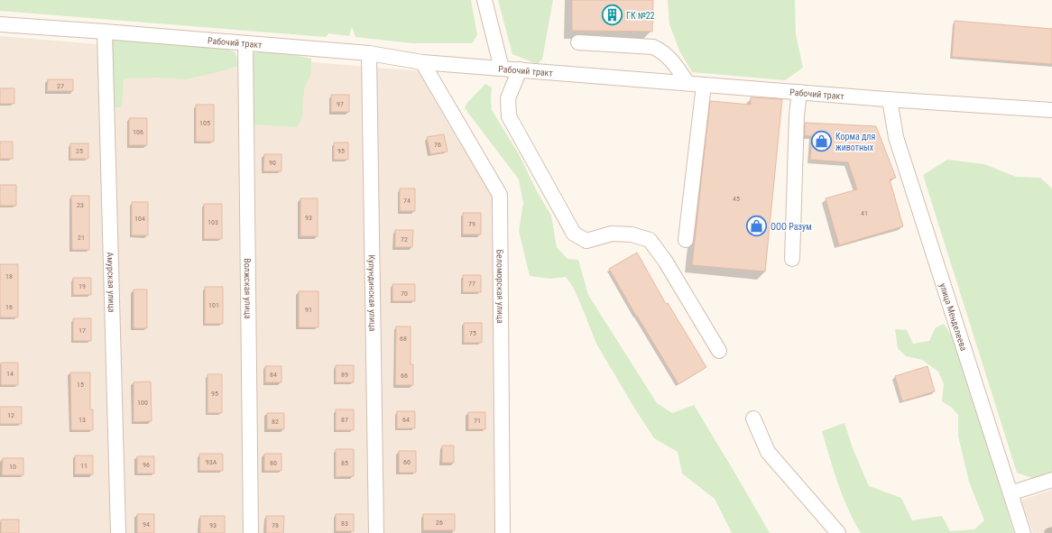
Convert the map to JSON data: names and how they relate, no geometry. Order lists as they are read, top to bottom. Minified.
{"streets":{"street":["Рабочий тракт","Амурская улица","Беломорская улица","Волжская улица","Кулундинская улица","улица Менделеева"]},"crossings":[["Рабочий тракт","Амурская улица"],["Рабочий тракт","Беломорская улица"],["Рабочий тракт","Волжская улица"],["Рабочий тракт","Кулундинская улица"],["Рабочий тракт","улица Менделеева"]],"places":{"building":["ГК №22"],"shop":["Корма для животных","ООО Разум"]},"house_numbers":["27","97","105","106","76","25","95","90","45","74","23","41","93","104","103","79","21","72","18","77","19","70","101","16","91","17","75","68","14","84","89","66","15","95","100","12","13","87","64","71","82","93А","60","80","85","96","11","10","26","83","94","93","78"]}
